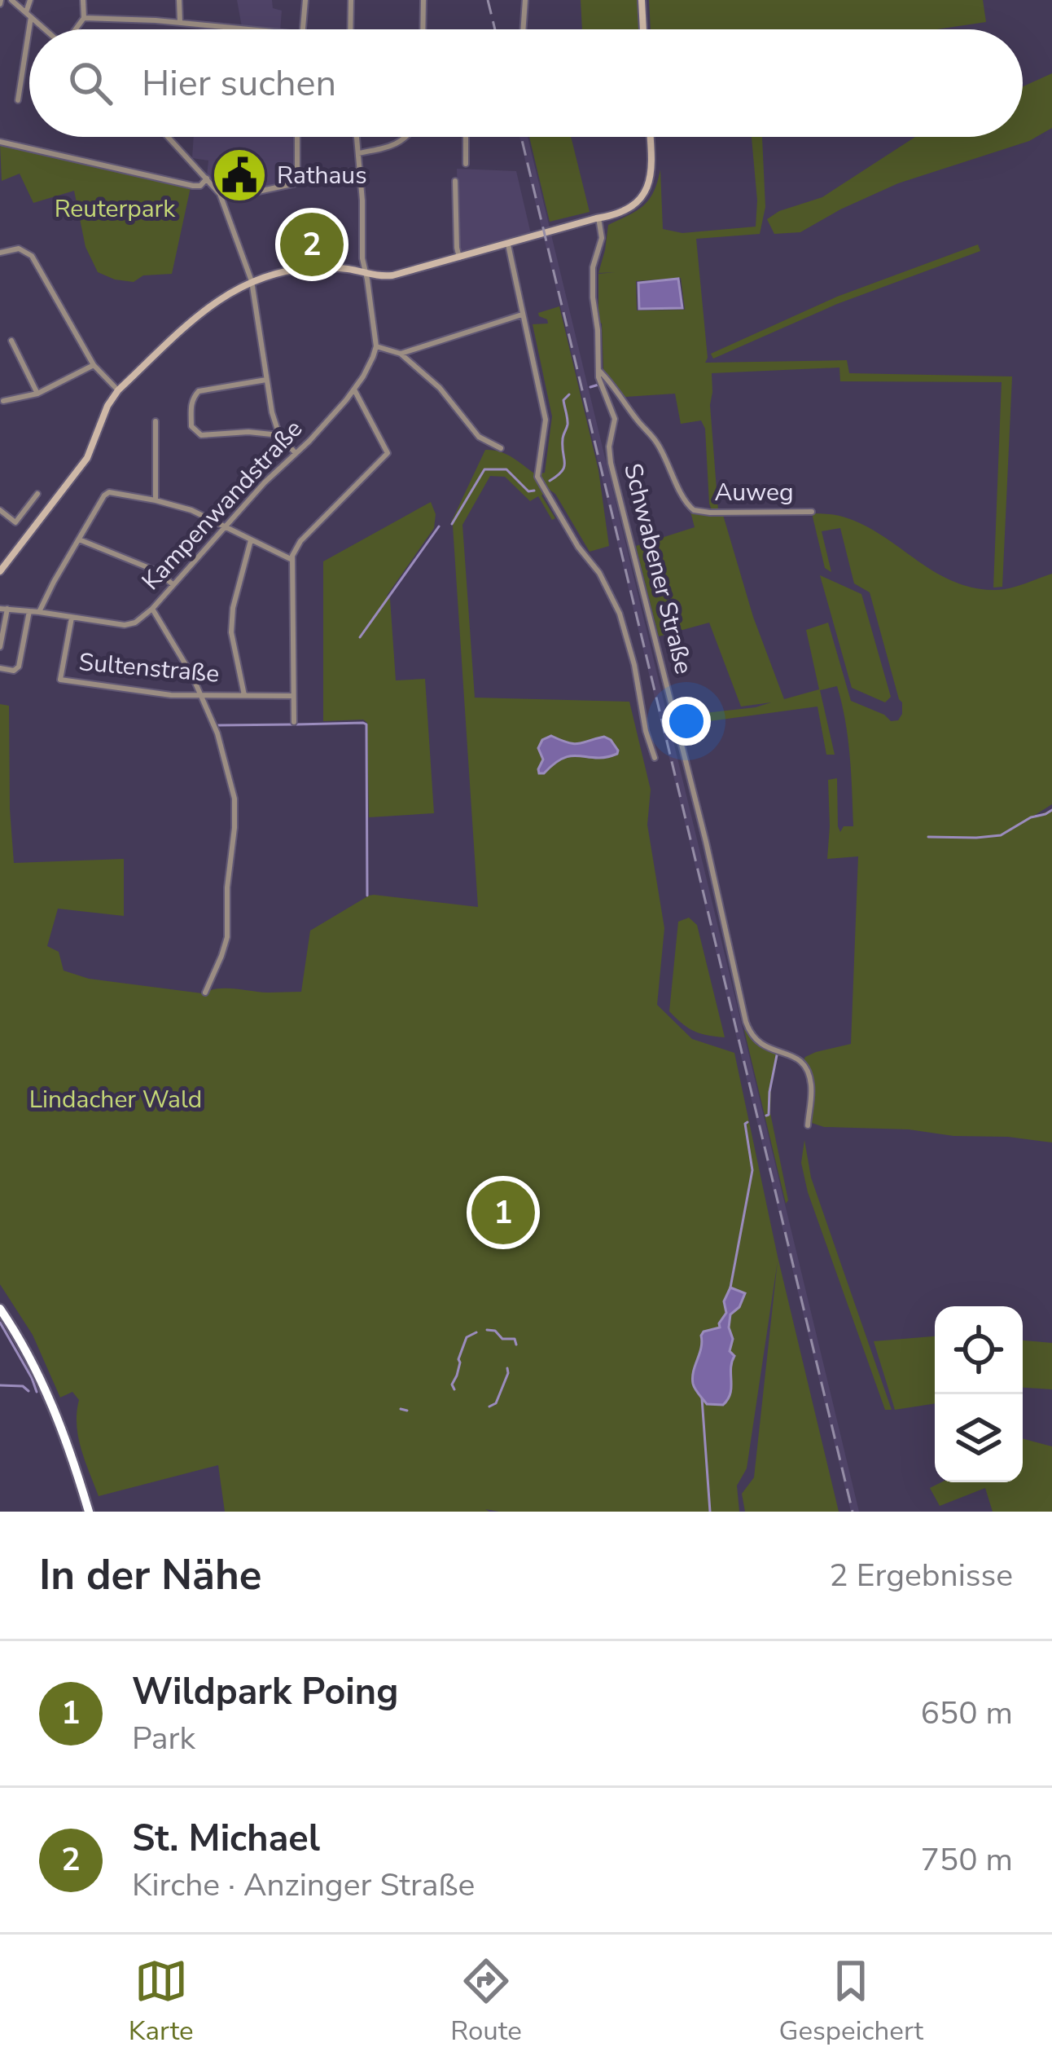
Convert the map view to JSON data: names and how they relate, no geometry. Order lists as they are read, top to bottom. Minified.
{"streets":{"street":["Auweg","Kampenwandstraße","Schwabener Straße","Sultenstraße"]},"crossings":[["Auweg","Schwabener Straße"],["Kampenwandstraße","Sultenstraße"]],"parks":["Reuterpark","Lindacher Wald"],"places":{"public building":["Rathaus"]},"page":{"search":"Hier suchen","pins":["2","1"],"heading":["In der Nähe","2 Ergebnisse"],"list":[{"mark":"1","name":"Wildpark Poing","note":"Park","value":"650 m"},{"mark":"2","name":"St. Michael","note":"Kirche · Anzinger Straße","value":"750 m"}],"nav":["Karte","Route","Gespeichert"]}}
